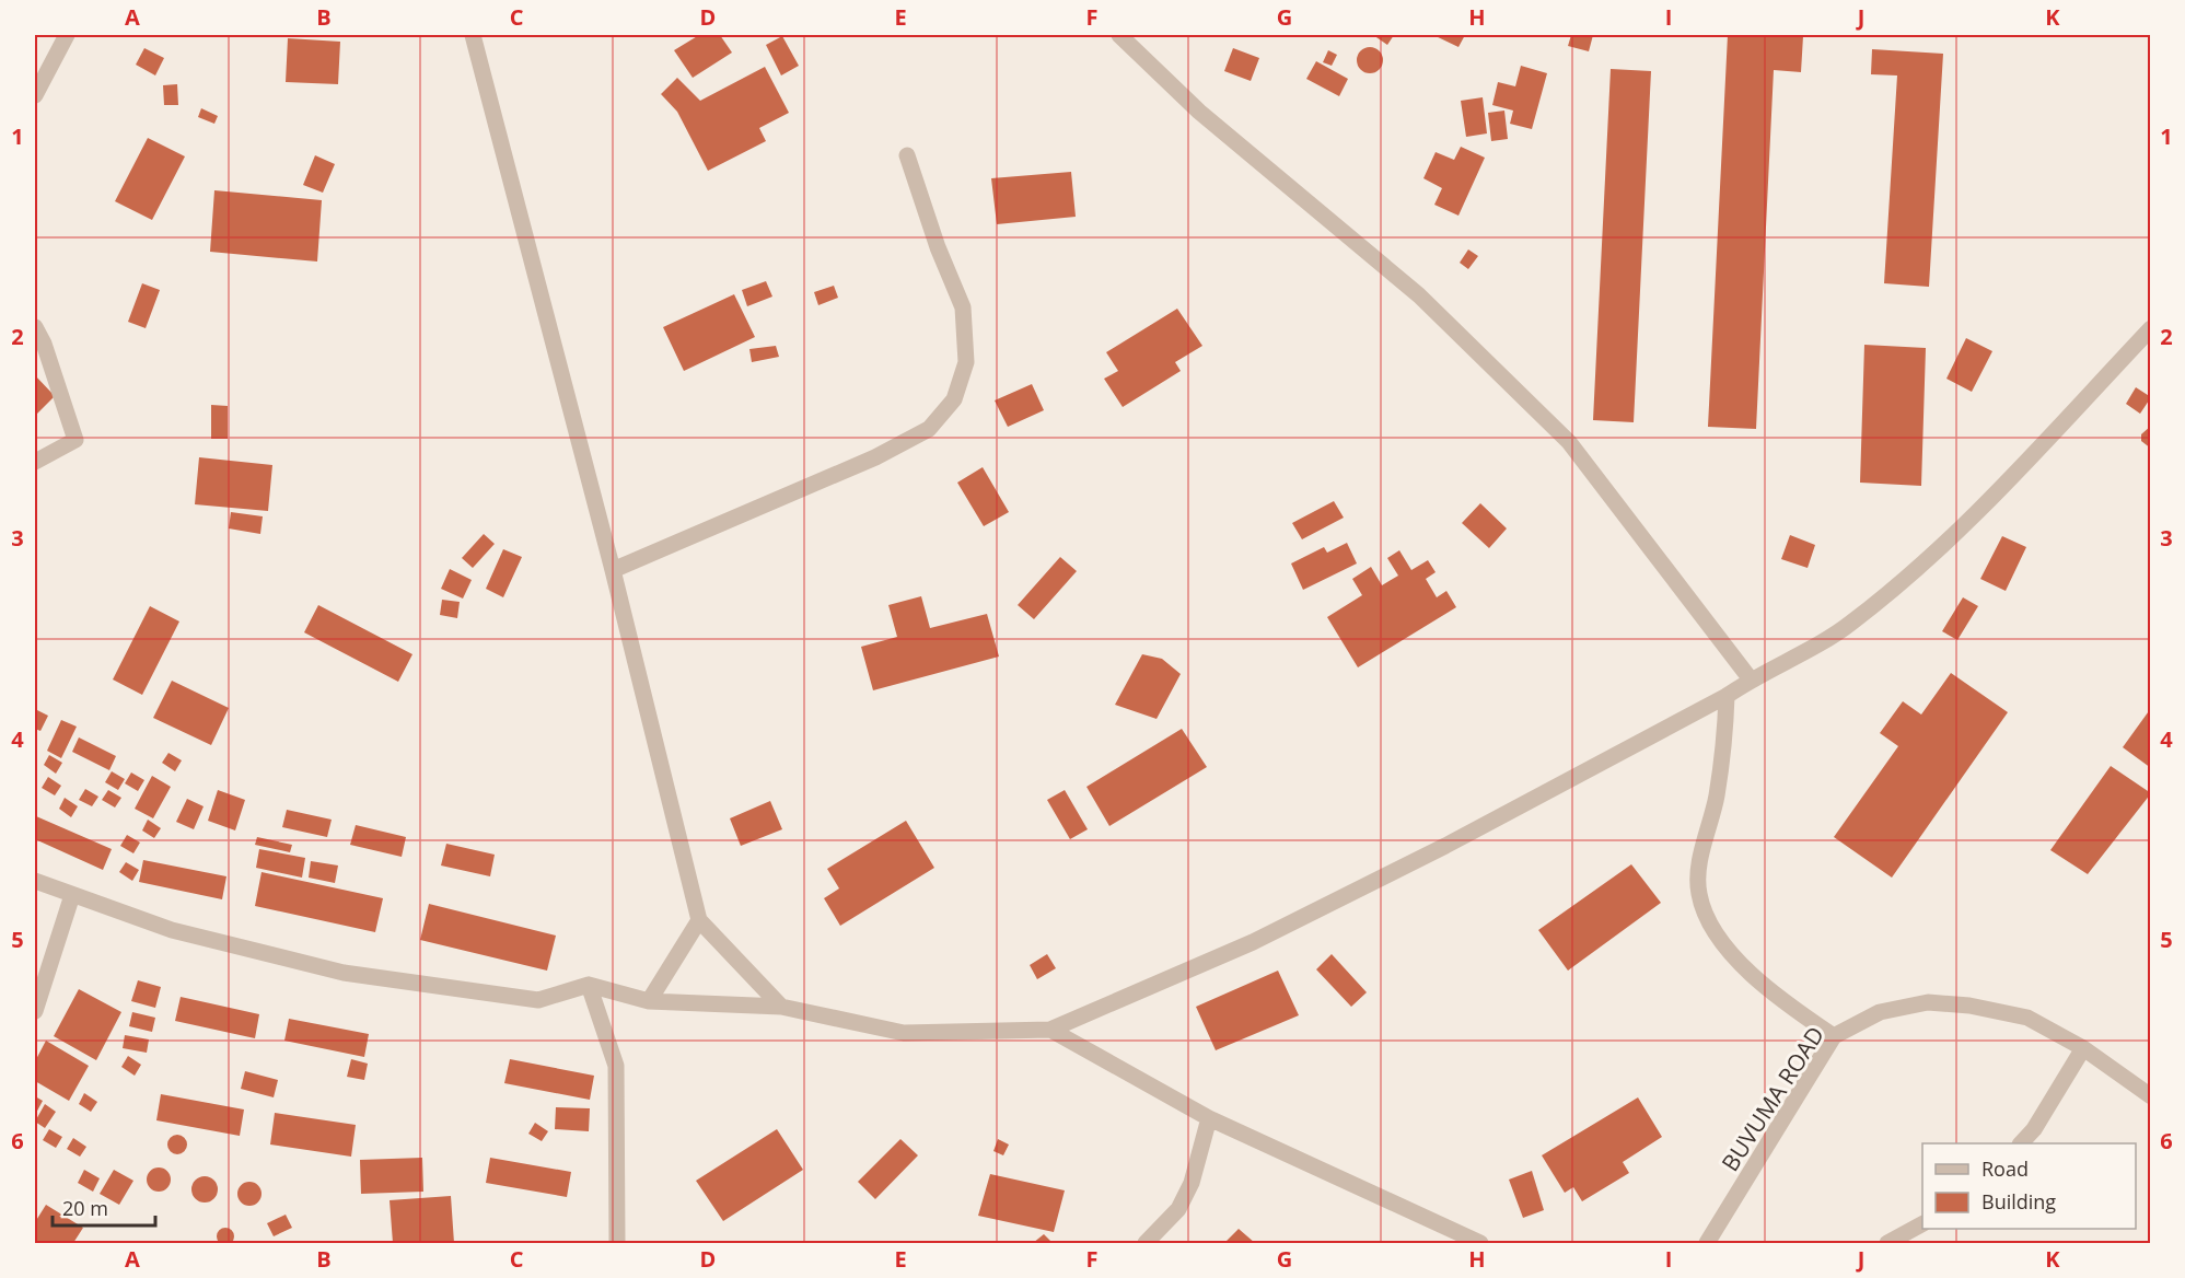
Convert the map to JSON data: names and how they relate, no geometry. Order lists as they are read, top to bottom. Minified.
{"streets":{"street":["BUVUMA ROAD"]},"legend":["Road","Building"],"scale_bar":"20 m","grid":{"columns":["A","B","C","D","E","F","G","H","I","J","K"],"rows":["1","2","3","4","5","6"]}}
